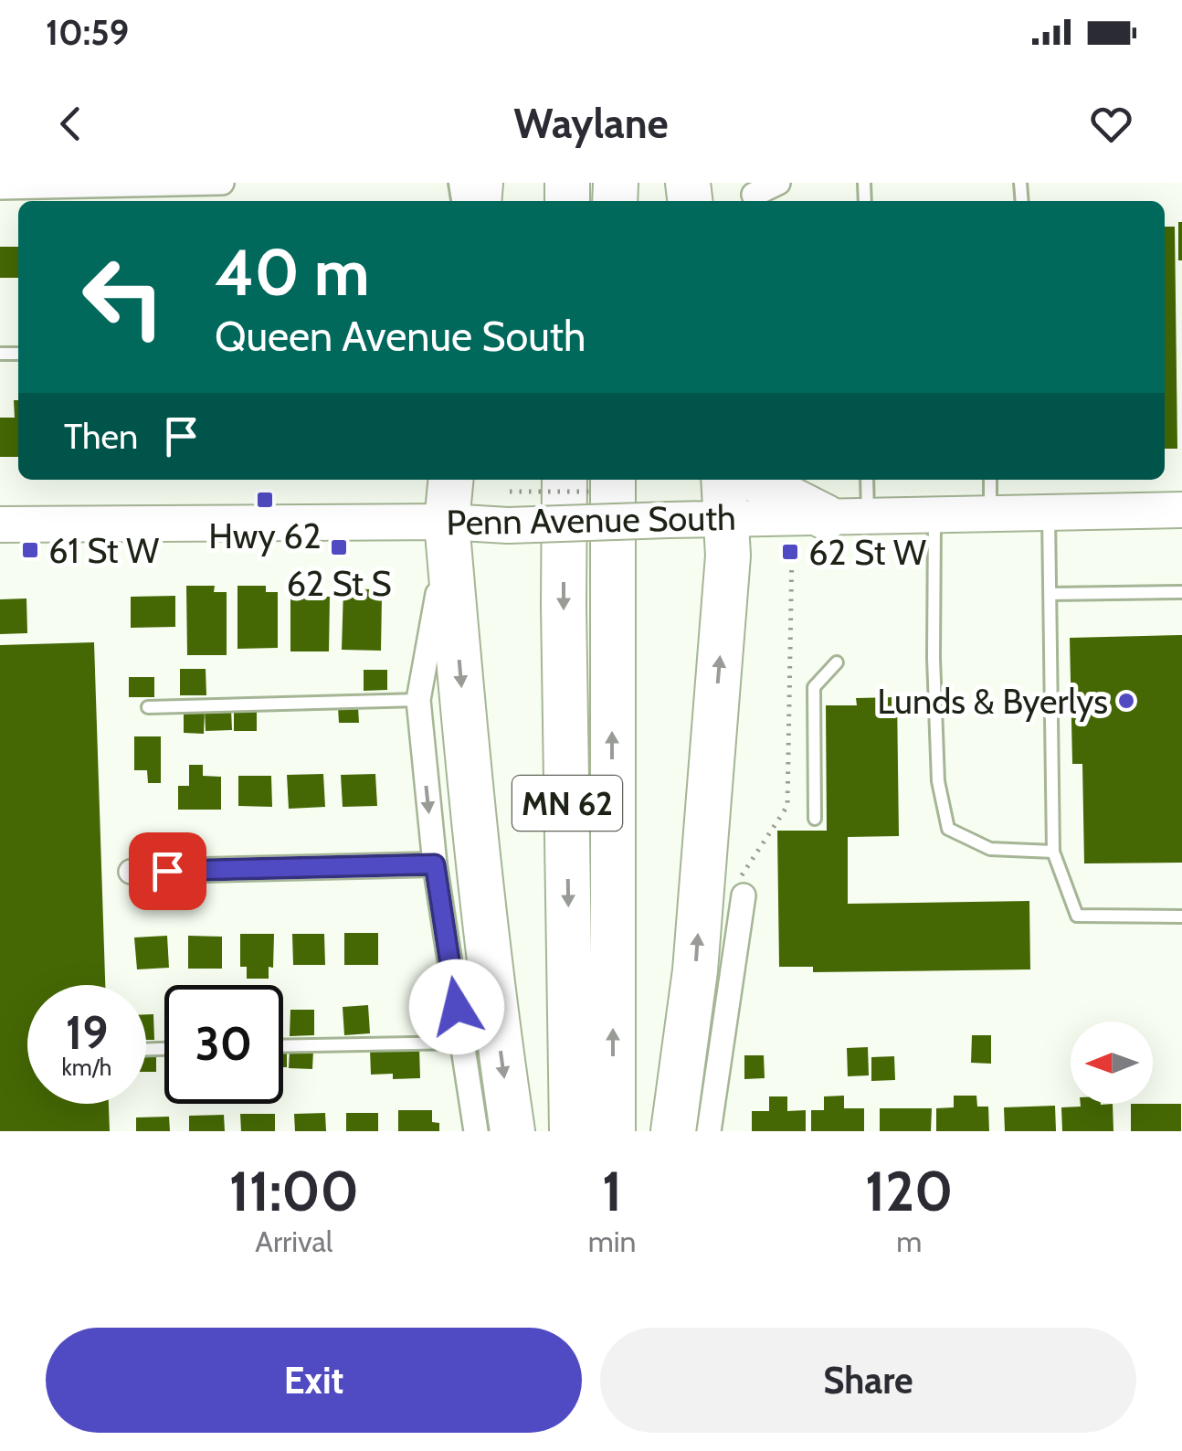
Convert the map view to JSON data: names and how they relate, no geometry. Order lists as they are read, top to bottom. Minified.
{"streets":{"highway":["MN 62"],"main road":["Penn Avenue South"]},"places":{"transit":["Hwy 62","62 St S","61 St W","62 St W"],"other":["Lunds & Byerlys"]},"north":"left","page":{"status":"10:59","header":"Waylane","turn":["40 m","Queen Avenue South"],"then":"Then","speed":"19 km/h","limit":"30","eta":["11:00","Arrival","1","min","120","m"],"buttons":["Exit","Share"]}}
